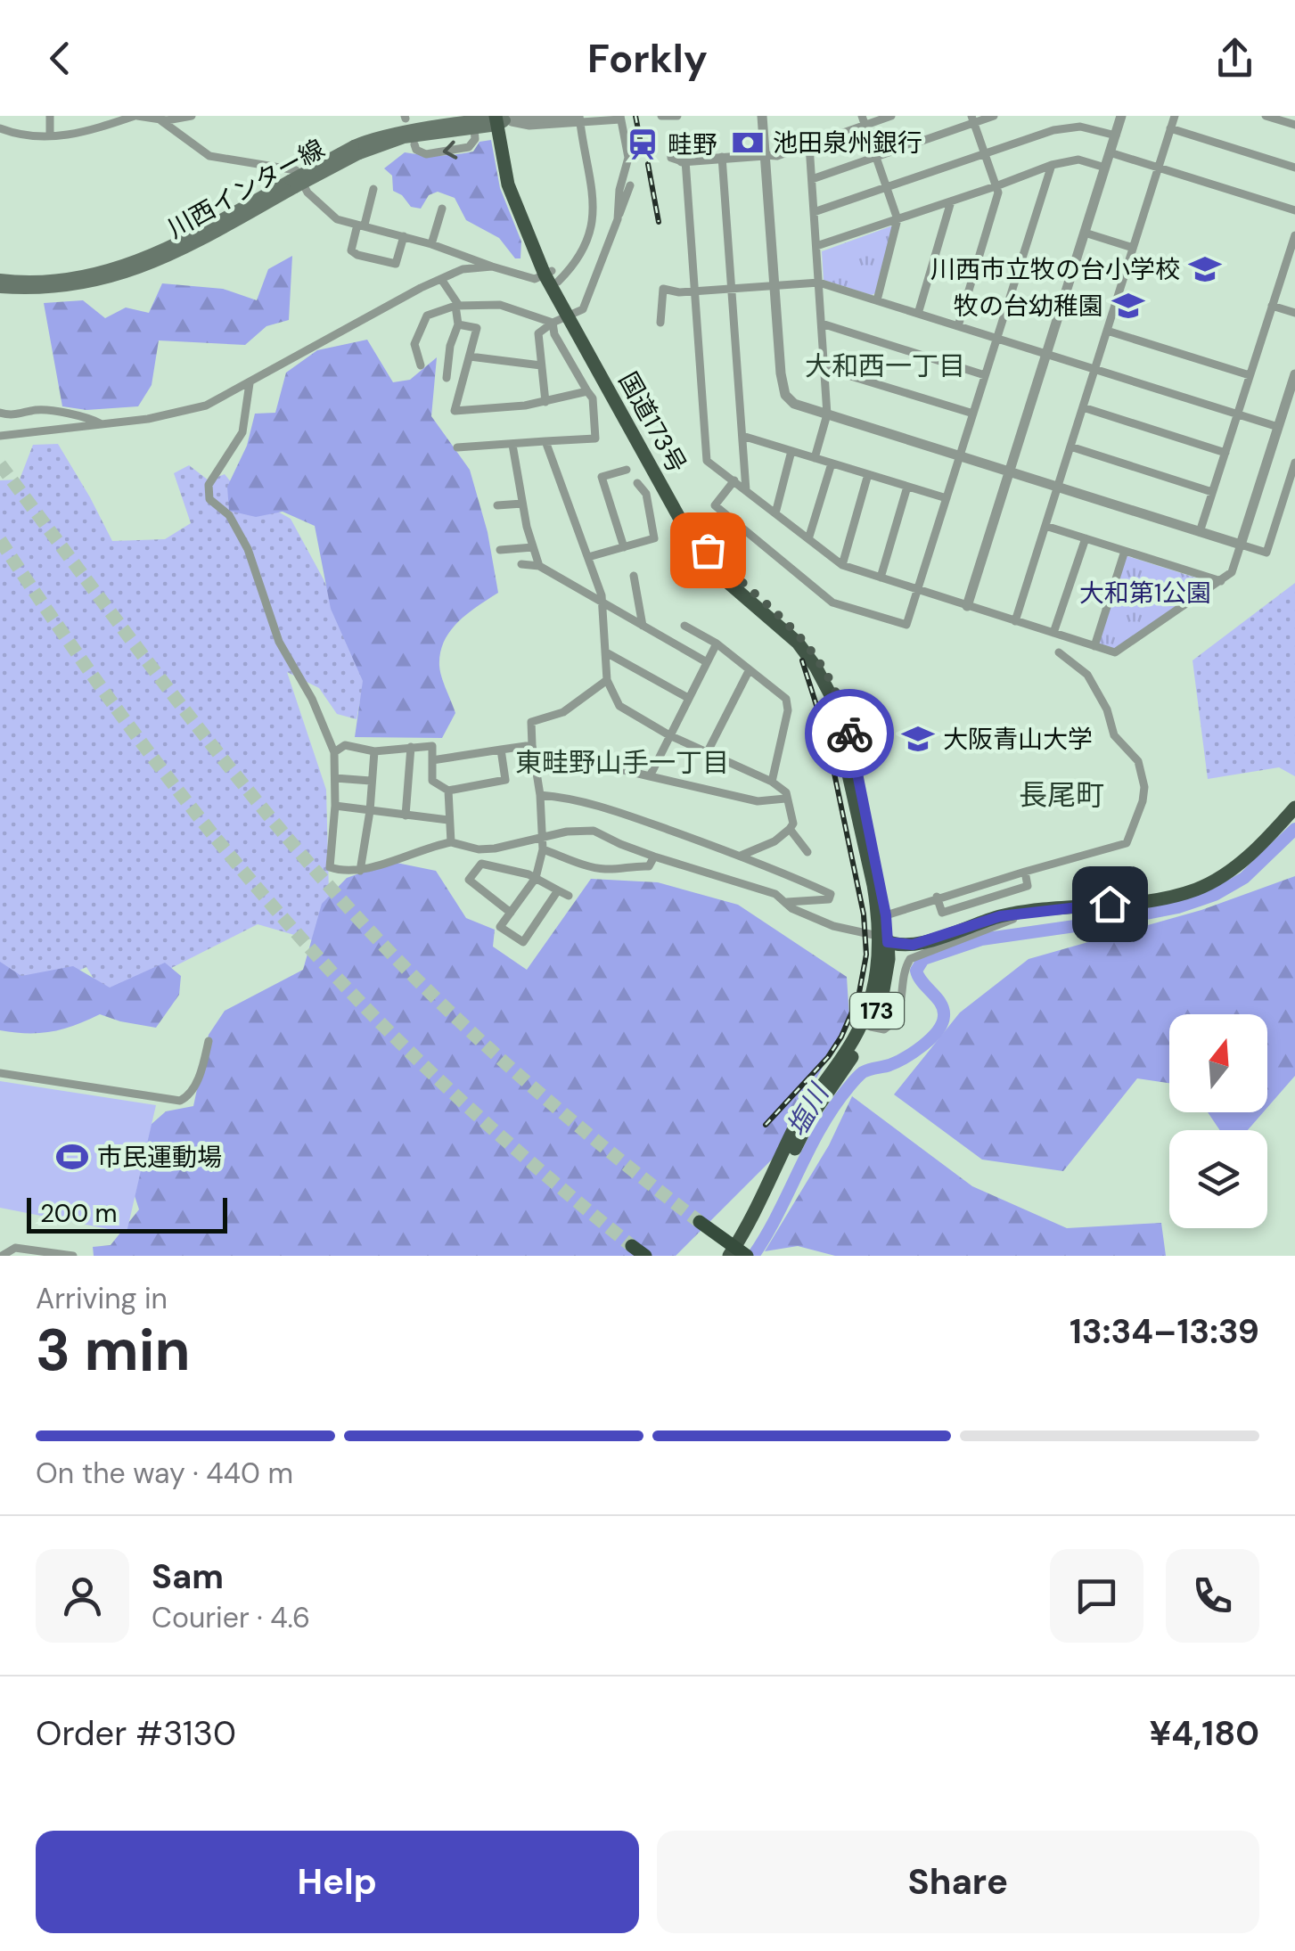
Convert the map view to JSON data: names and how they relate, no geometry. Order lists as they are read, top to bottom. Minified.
{"streets":{"highway":["国道173号","173"],"main road":["川西インター線"]},"crossings":[["川西インター線","国道173号"]],"districts":["大和西一丁目","東畦野山手一丁目","長尾町"],"water":["塩川"],"parks":["大和第1公園"],"places":{"bank":["池田泉州銀行"],"station":["畦野"],"school or university":["川西市立牧の台小学校","牧の台幼稚園","大阪青山大学"],"sports":["市民運動場"]},"scale_bar":"200 m","north":"top","page":{"header":"Forkly","scale":"200 m","heading":["3 min","Arriving in","13:34–13:39"],"panel":["Sam","Courier · 4.6","Order #3130","¥4,180"],"bar":"On the way · 440 m","buttons":["Help","Share"]}}
